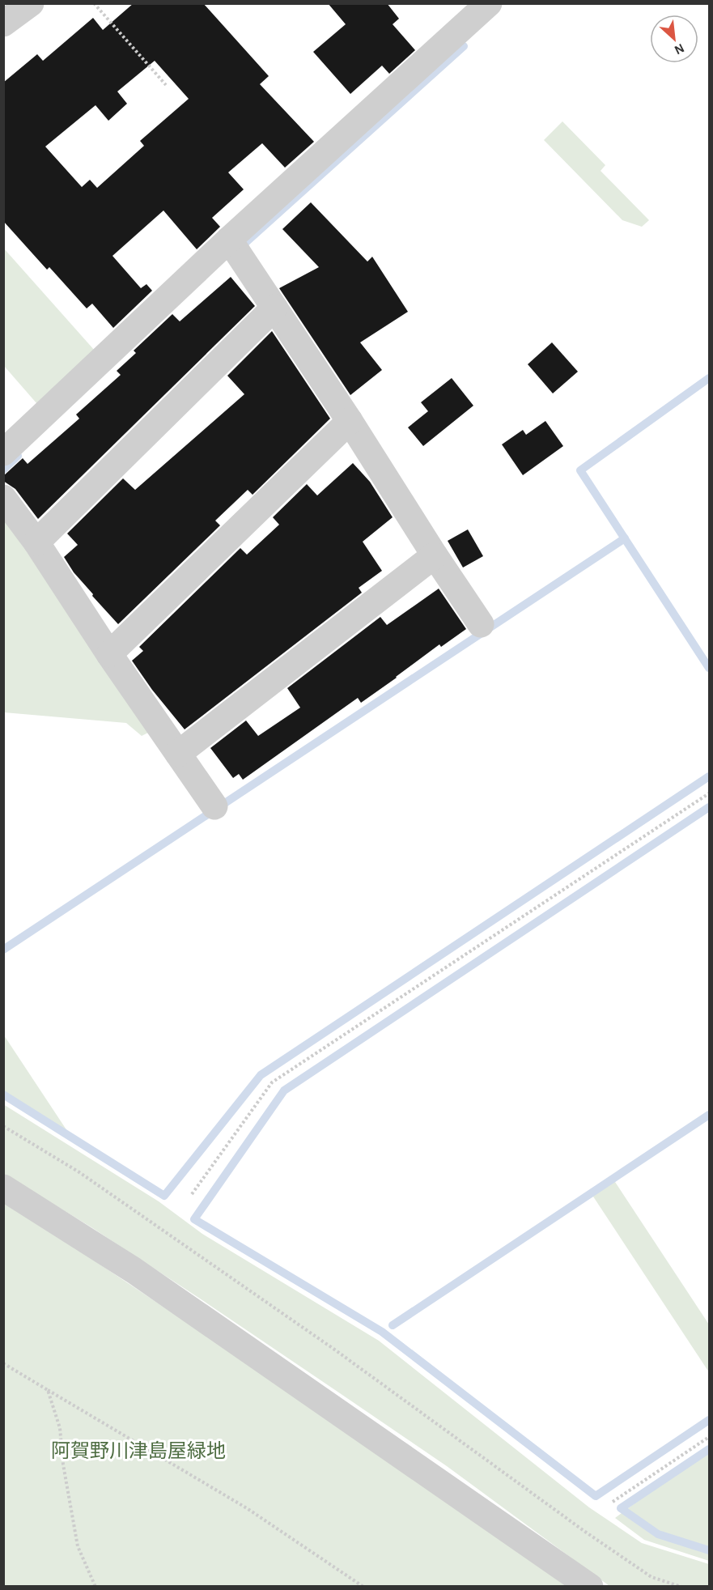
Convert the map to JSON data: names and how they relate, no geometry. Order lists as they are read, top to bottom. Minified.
{"parks":["阿賀野川津島屋緑地"],"north":"bottom right"}
